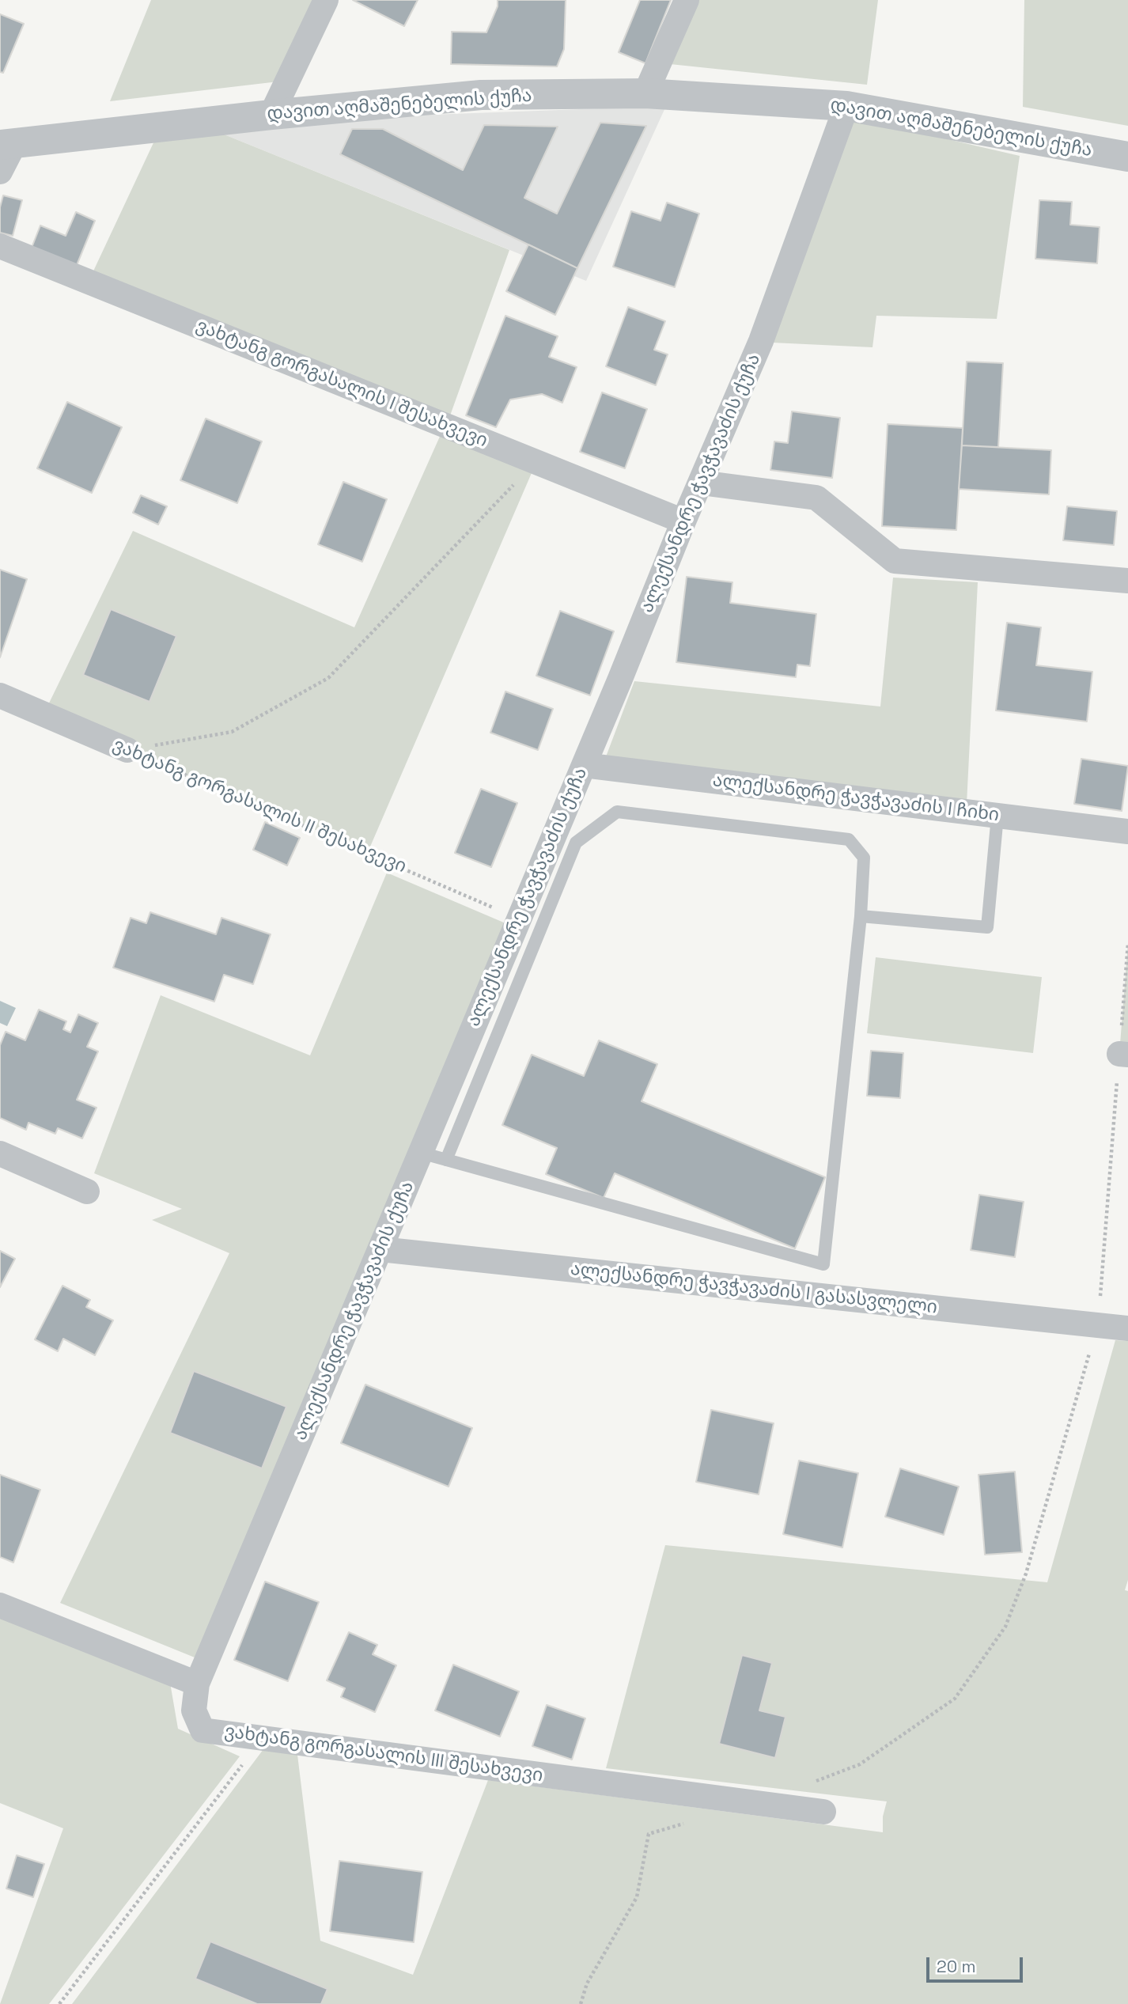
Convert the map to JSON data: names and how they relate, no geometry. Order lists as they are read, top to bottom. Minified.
{"streets":{"street":["დავით აღმაშენებელის ქუჩა","ვახტანგ გორგასალის I შესახვევი","ალექსანდრე ჭავჭავაძის ქუჩა","ალექსანდრე ჭავჭავაძის I ჩიხი","ვახტანგ გორგასალის II შესახვევი","ალექსანდრე ჭავჭავაძის I გასასვლელი","ვახტანგ გორგასალის III შესახვევი"]},"crossings":[["დავით აღმაშენებელის ქუჩა","ალექსანდრე ჭავჭავაძის ქუჩა"],["ვახტანგ გორგასალის I შესახვევი","ალექსანდრე ჭავჭავაძის ქუჩა"],["ალექსანდრე ჭავჭავაძის ქუჩა","ალექსანდრე ჭავჭავაძის I ჩიხი"],["ალექსანდრე ჭავჭავაძის ქუჩა","ვახტანგ გორგასალის II შესახვევი"],["ალექსანდრე ჭავჭავაძის ქუჩა","ალექსანდრე ჭავჭავაძის I გასასვლელი"],["ალექსანდრე ჭავჭავაძის ქუჩა","ვახტანგ გორგასალის III შესახვევი"]],"scale_bar":"20 m"}
